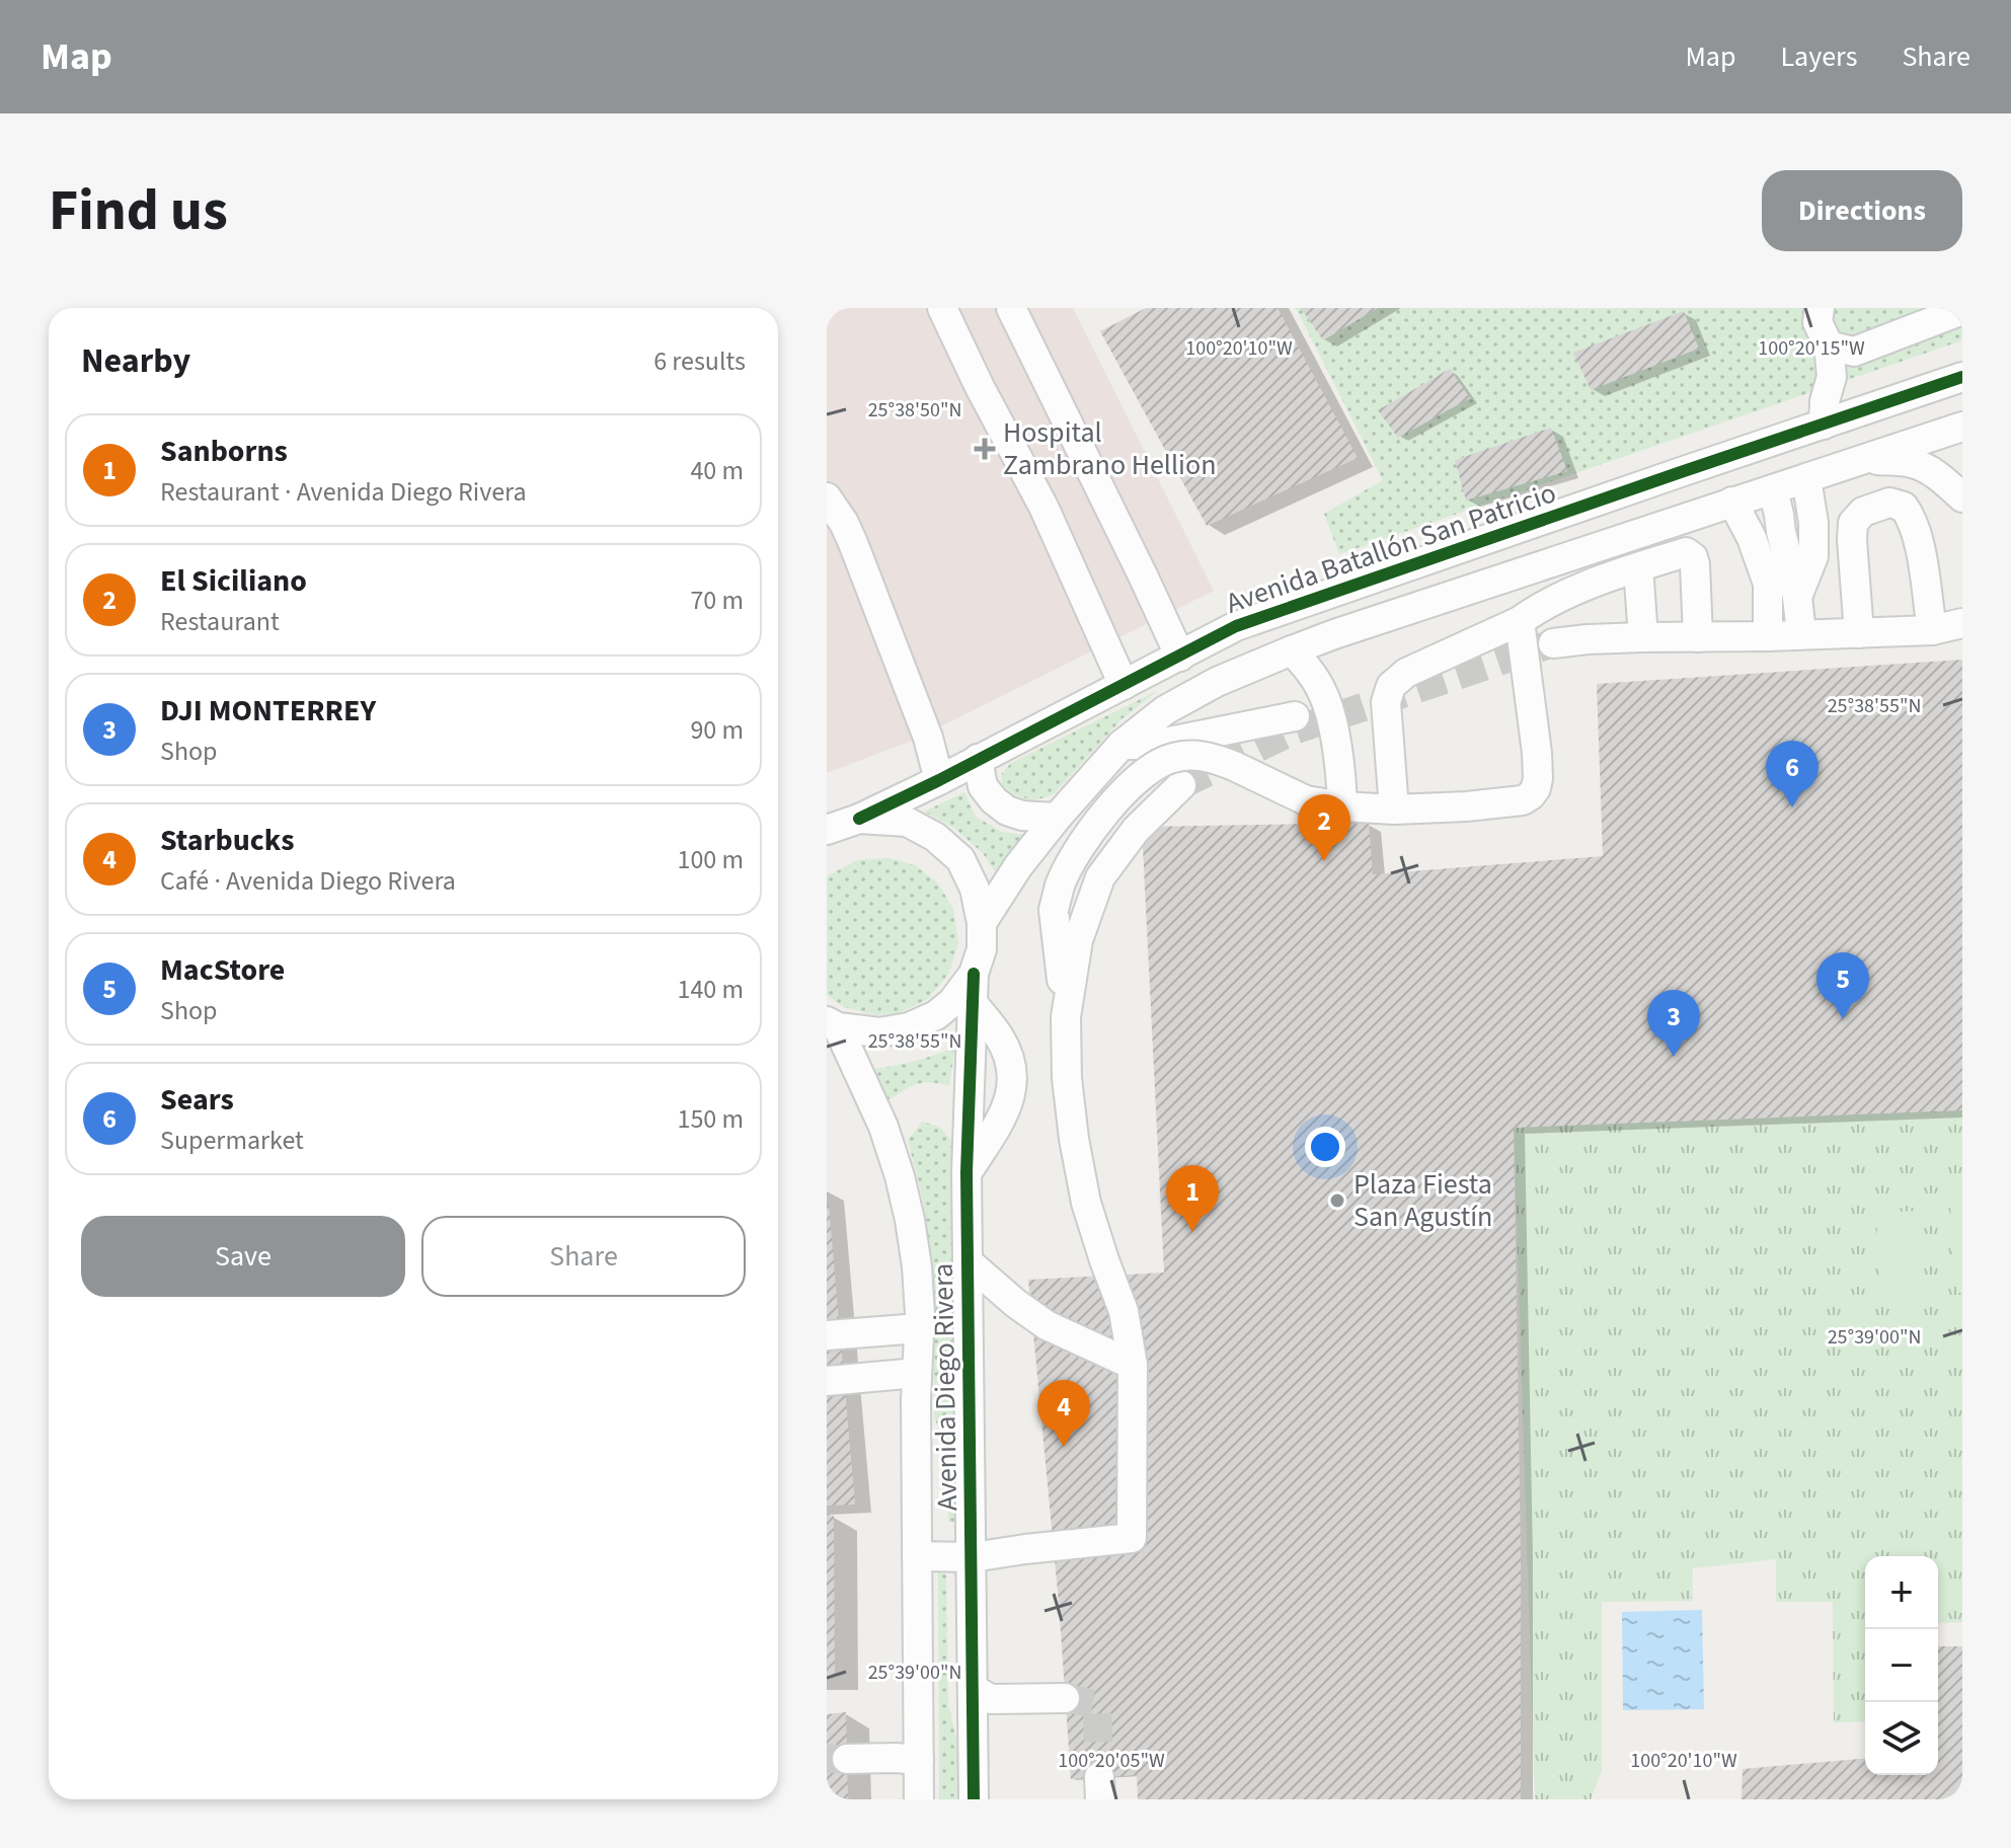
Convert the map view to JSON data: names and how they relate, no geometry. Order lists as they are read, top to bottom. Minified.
{"streets":{"street":["Avenida Batallón San Patricio","Avenida Diego Rivera"]},"places":{"health":["Hospital Zambrano Hellion"],"other":["Plaza Fiesta San Agustín"]},"page":{"header":"Map","nav":["Map","Layers","Share"],"buttons":["Directions",["Save","Share"]],"title":"Find us","heading":["Nearby","6 results"],"list":[{"mark":"1","name":"Sanborns","note":"Restaurant · Avenida Diego Rivera","value":"40 m"},{"mark":"2","name":"El Siciliano","note":"Restaurant","value":"70 m"},{"mark":"3","name":"DJI MONTERREY","note":"Shop","value":"90 m"},{"mark":"4","name":"Starbucks","note":"Café · Avenida Diego Rivera","value":"100 m"},{"mark":"5","name":"MacStore","note":"Shop","value":"140 m"},{"mark":"6","name":"Sears","note":"Supermarket","value":"150 m"}],"pins":["6","2","5","3","1","4"],"map_buttons":["+","−"]},"coordinates":["100°20'10\"W","100°20'15\"W","25°38'50\"N","25°38'55\"N","25°39'00\"N","100°20'05\"W"]}
